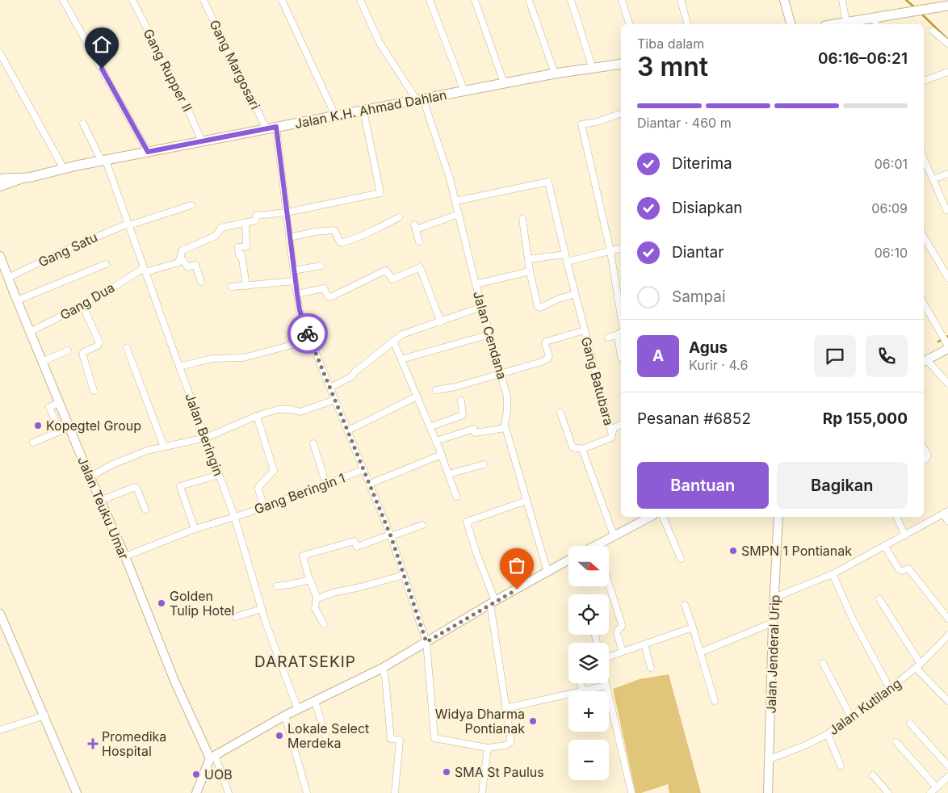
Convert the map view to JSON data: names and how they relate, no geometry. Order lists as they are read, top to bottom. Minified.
{"streets":{"main road":["Jalan K.H. Ahmad Dahlan"],"street":["Gang Margosari","Gang Rupper II","Gang Satu","Gang Dua","Jalan Cendana","Gang Batubara","Jalan Beringin","Gang Beringin 1","Jalan Teuku Umar","Jalan Jenderal Urip","Jalan Kutilang"]},"crossings":[["Gang Margosari","Jalan K.H. Ahmad Dahlan"],["Gang Rupper II","Jalan K.H. Ahmad Dahlan"],["Jalan K.H. Ahmad Dahlan","Jalan Cendana"],["Jalan K.H. Ahmad Dahlan","Jalan Beringin"],["Gang Satu","Jalan Beringin"],["Gang Satu","Jalan Teuku Umar"],["Gang Dua","Jalan Beringin"],["Gang Dua","Jalan Teuku Umar"],["Jalan Cendana","Gang Batubara"],["Jalan Beringin","Gang Beringin 1"],["Gang Beringin 1","Jalan Teuku Umar"],["Jalan Jenderal Urip","Jalan Kutilang"]],"districts":["DARATSEKIP"],"places":{"other":["Kopegtel Group","SMPN 1 Pontianak","Golden Tulip Hotel","Widya Dharma Pontianak","Lokale Select Merdeka","SMA St Paulus","UOB"],"health":["Promedika Hospital"]},"north":"right","page":{"heading":["3 mnt","Tiba dalam","06:16–06:21"],"panel":["Agus","Kurir · 4.6","Pesanan #6852","Rp 155,000"],"bar":"Diantar · 460 m","list":[["Diterima","06:01"],["Disiapkan","06:09"],["Diantar","06:10"],"Sampai"],"round":"A","buttons":["Bantuan","Bagikan"],"map_buttons":["+","−"]}}
